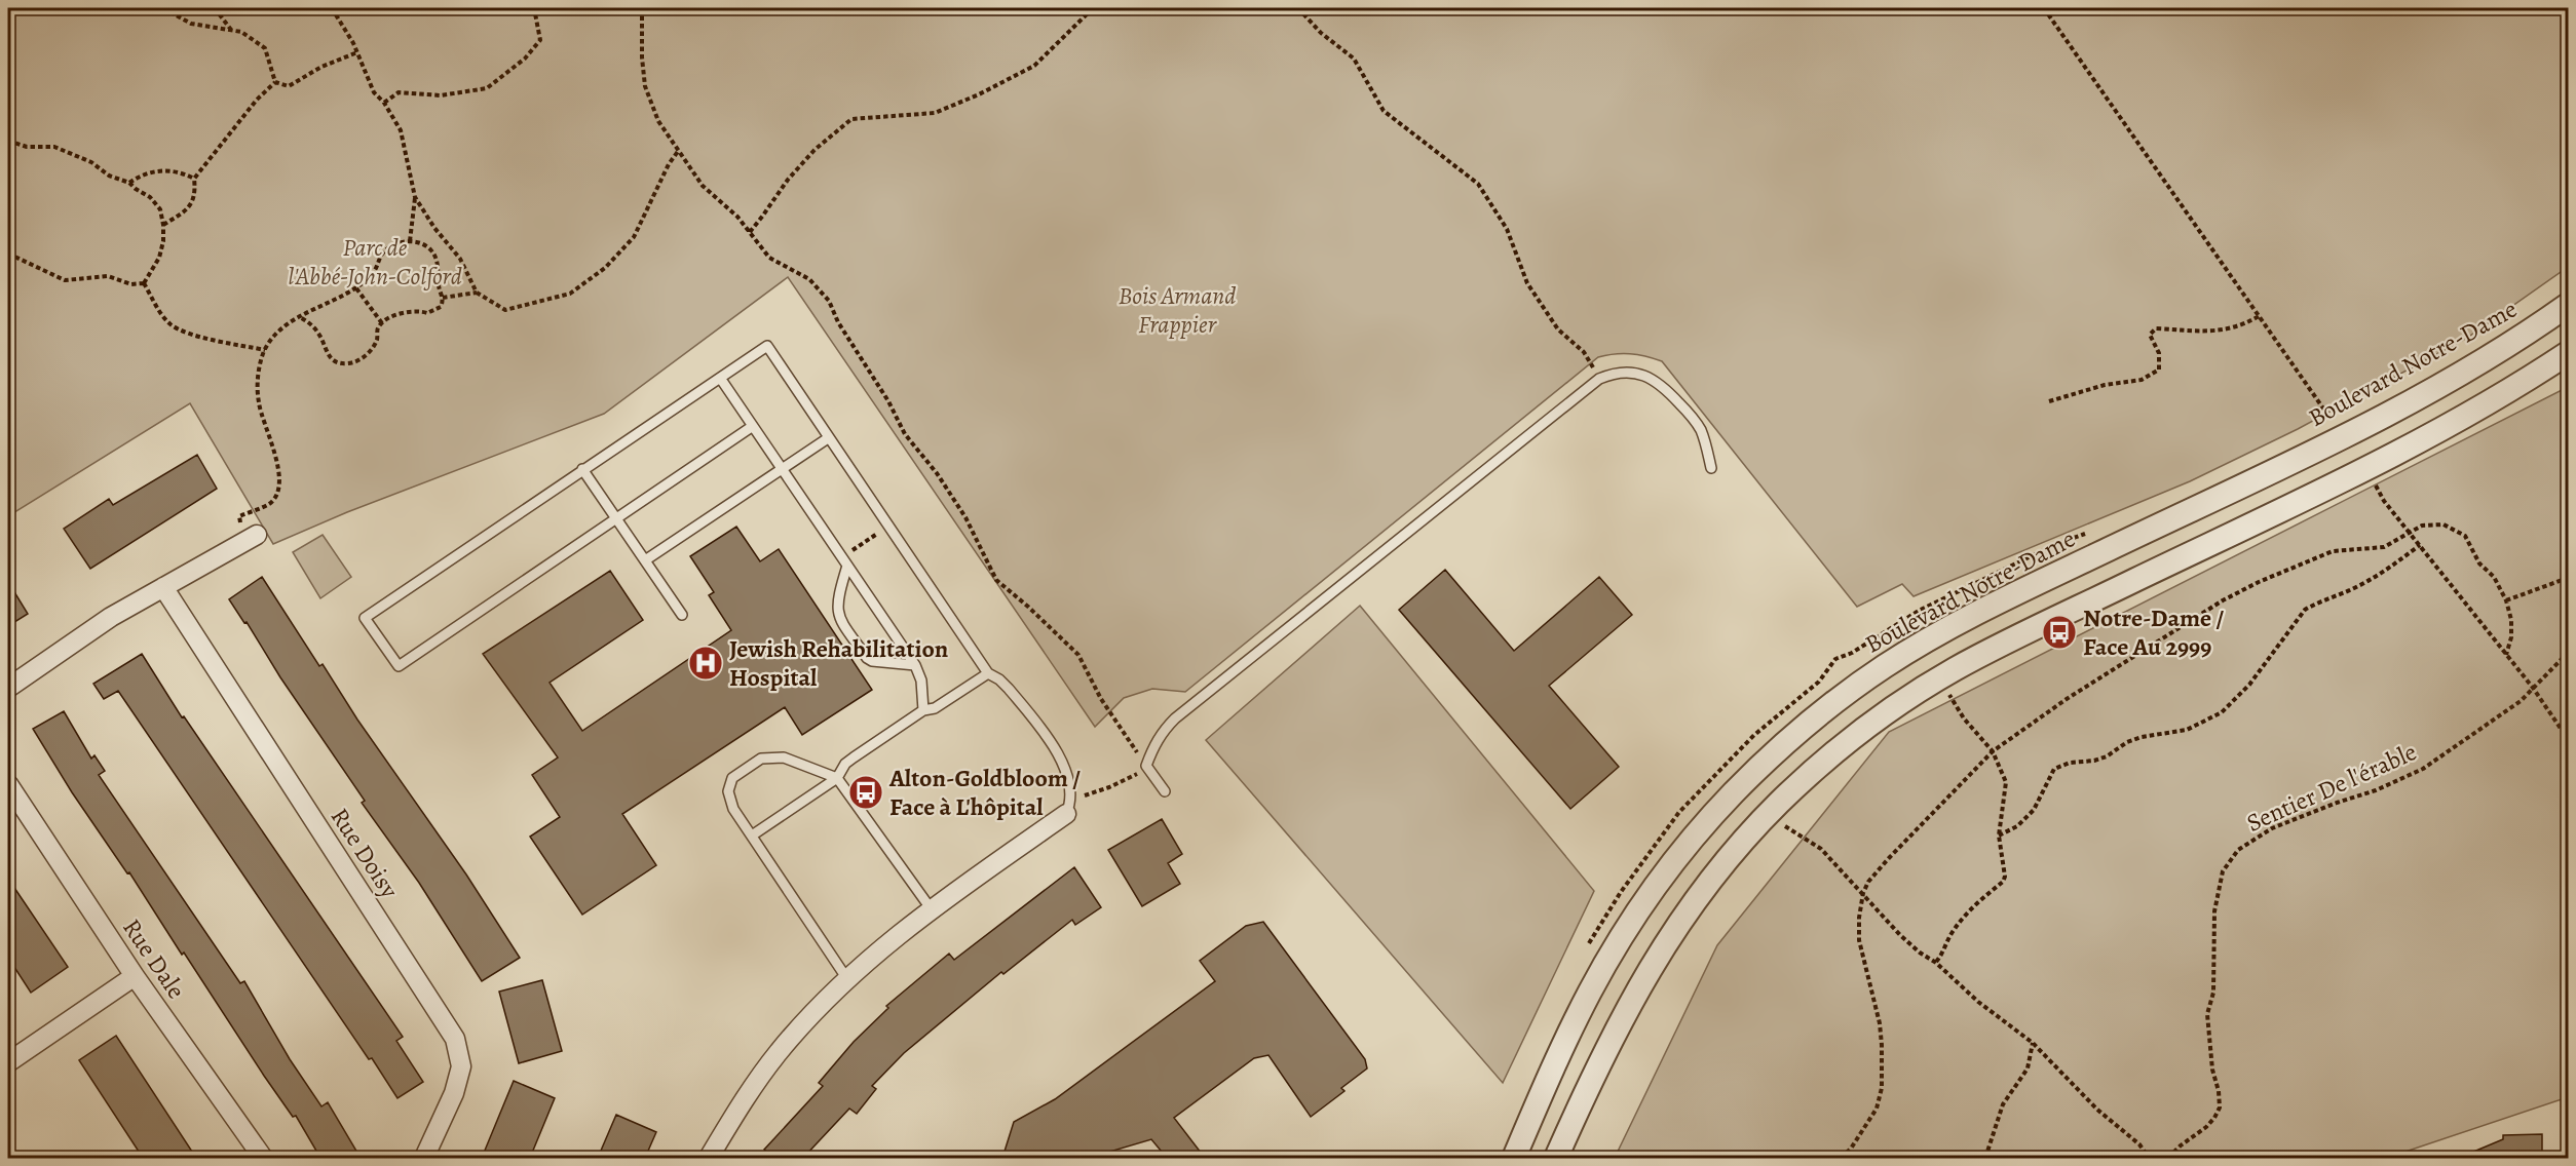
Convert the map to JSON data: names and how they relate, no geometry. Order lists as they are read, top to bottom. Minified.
{"streets":{"street":["Boulevard Notre-Dame","Rue Doisy","Rue Dale"],"path":["Sentier De l'érable"]},"parks":["Parc de l'Abbé-John-Colford","Bois Armand Frappier"],"places":{"bus stop":["Notre-Dame / Face Au 2999","Alton-Goldbloom / Face à L'hôpital"],"hospital":["Jewish Rehabilitation Hospital"]}}
